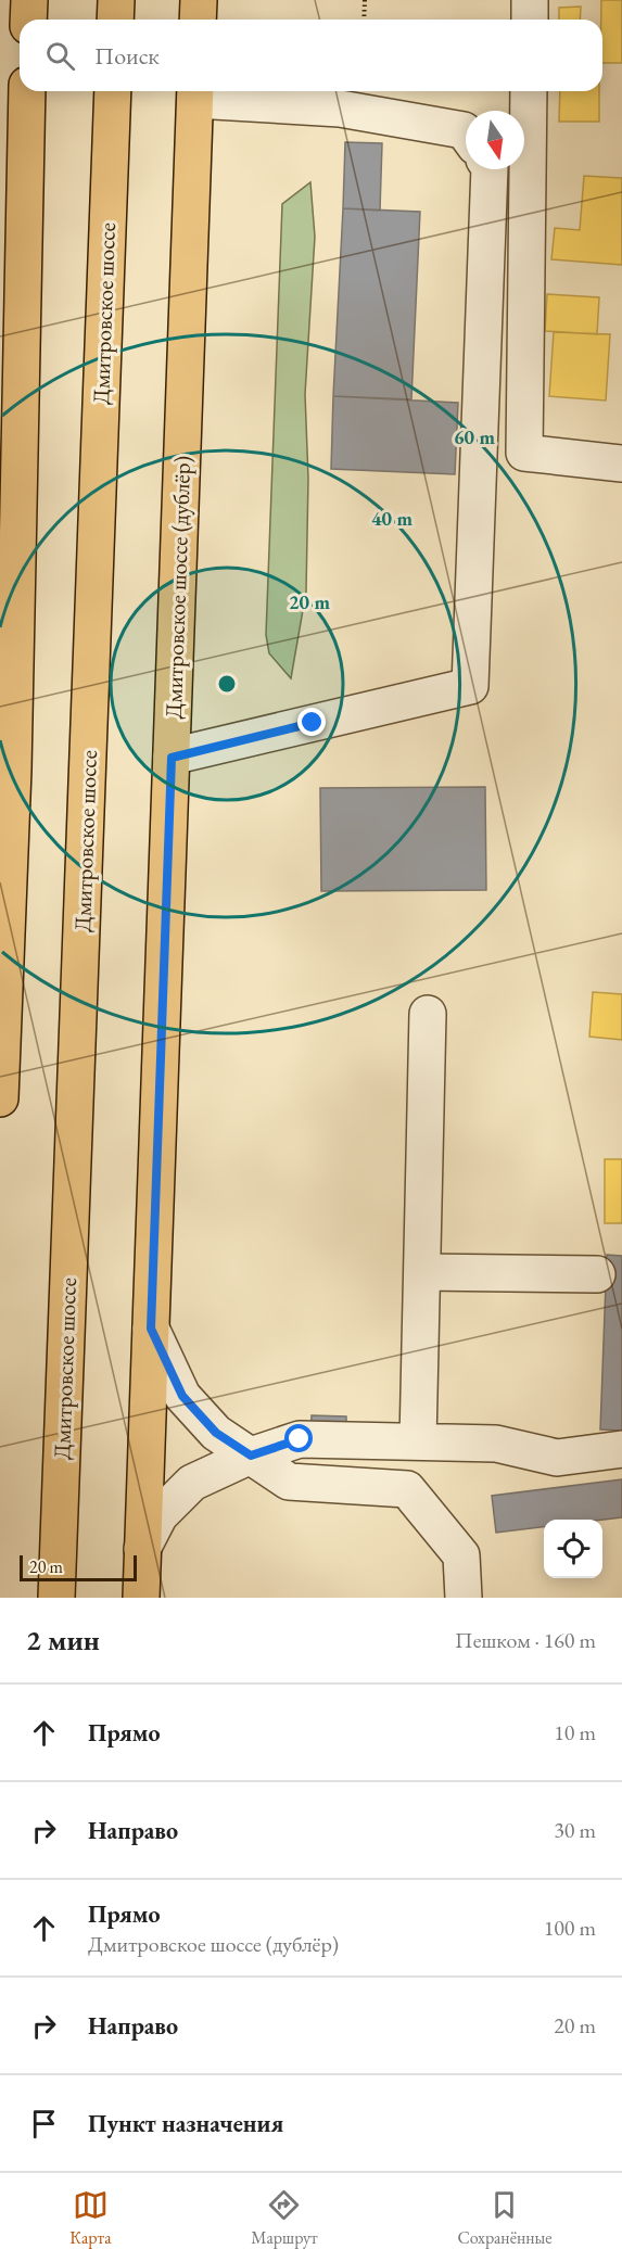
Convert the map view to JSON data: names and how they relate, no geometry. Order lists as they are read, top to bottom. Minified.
{"streets":{"main road":["Дмитровское шоссе","Дмитровское шоссе (дублёр)"]},"scale_bar":"20 m","north":"bottom","page":{"search":"Поиск","scale":"20 m","heading":["2 мин","Пешком · 160 m"],"list":[["Прямо","10 m"],["Направо","30 m"],["Прямо","Дмитровское шоссе (дублёр)","100 m"],["Направо","20 m"],"Пункт назначения"],"nav":["Карта","Маршрут","Сохранённые"]},"rings":["60 m","40 m","20 m"]}
